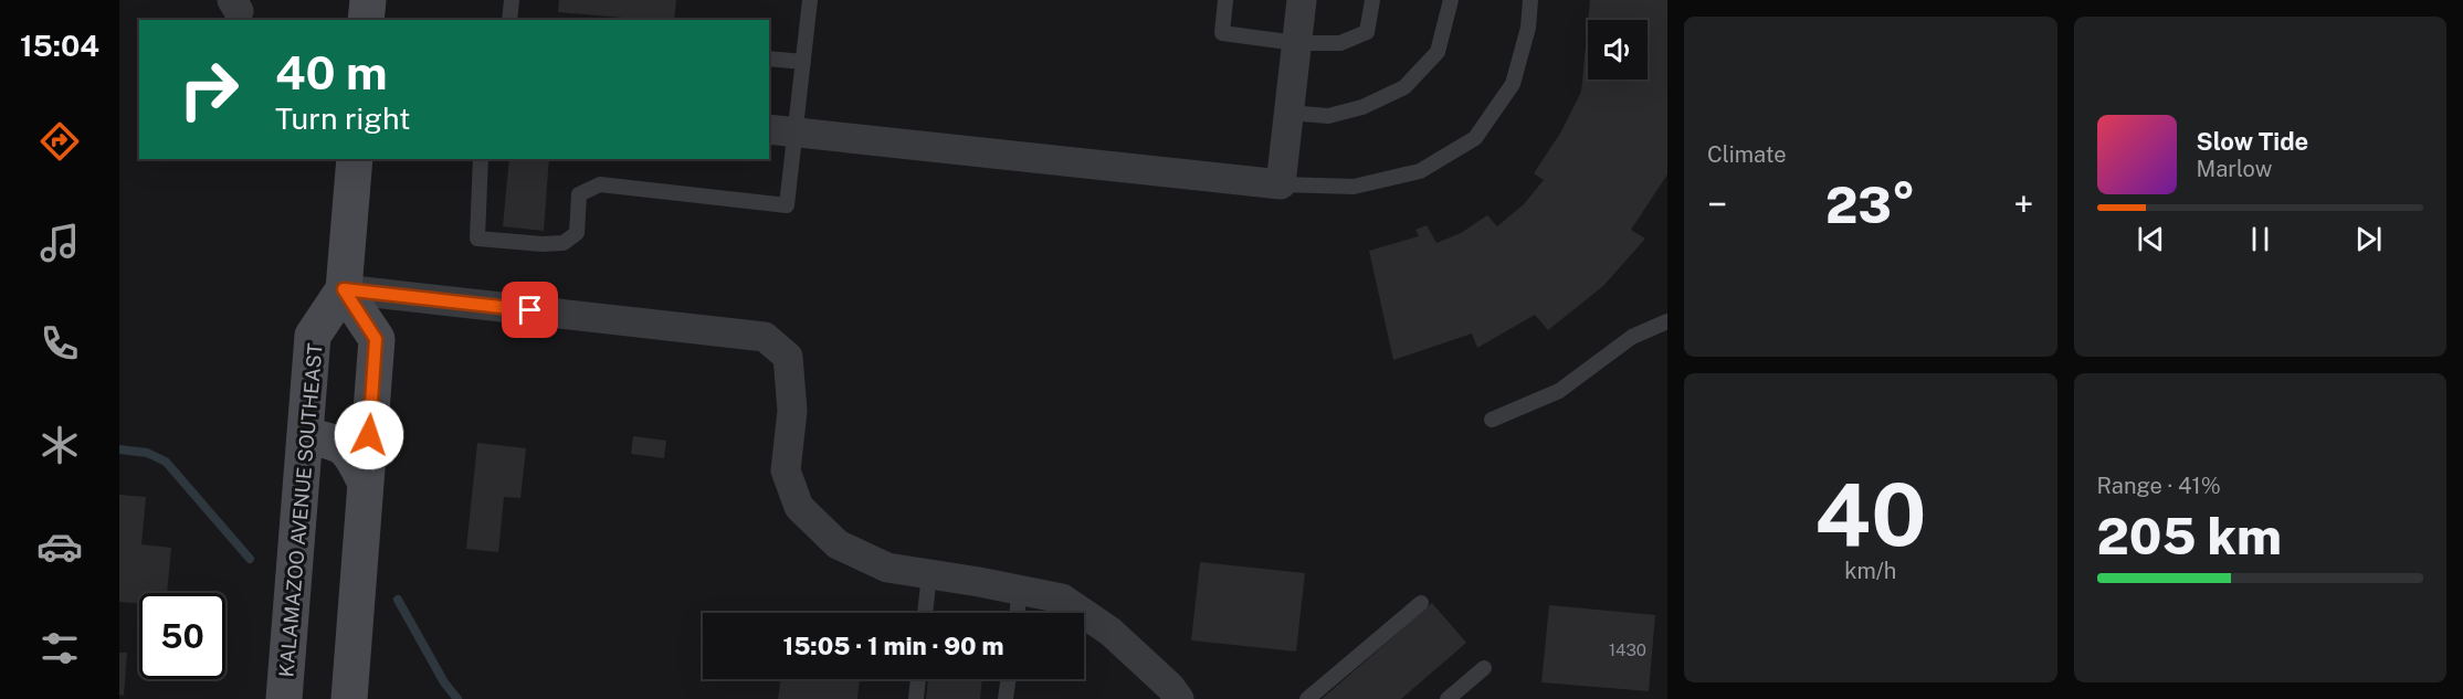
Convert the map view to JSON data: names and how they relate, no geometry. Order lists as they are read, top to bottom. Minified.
{"streets":{"main road":["KALAMAZOO AVENUE SOUTHEAST"]},"house_numbers":["1430"],"page":{"tabs":"15:04","tile":["Climate",["40","km/h"],["Range · 41%","205 km"]],"turn":["40 m","Turn right"],"song":["Slow Tide","Marlow"],"heat":["−","23°","+"],"limit":"50","trip":"15:05 · 1 min · 90 m"}}
